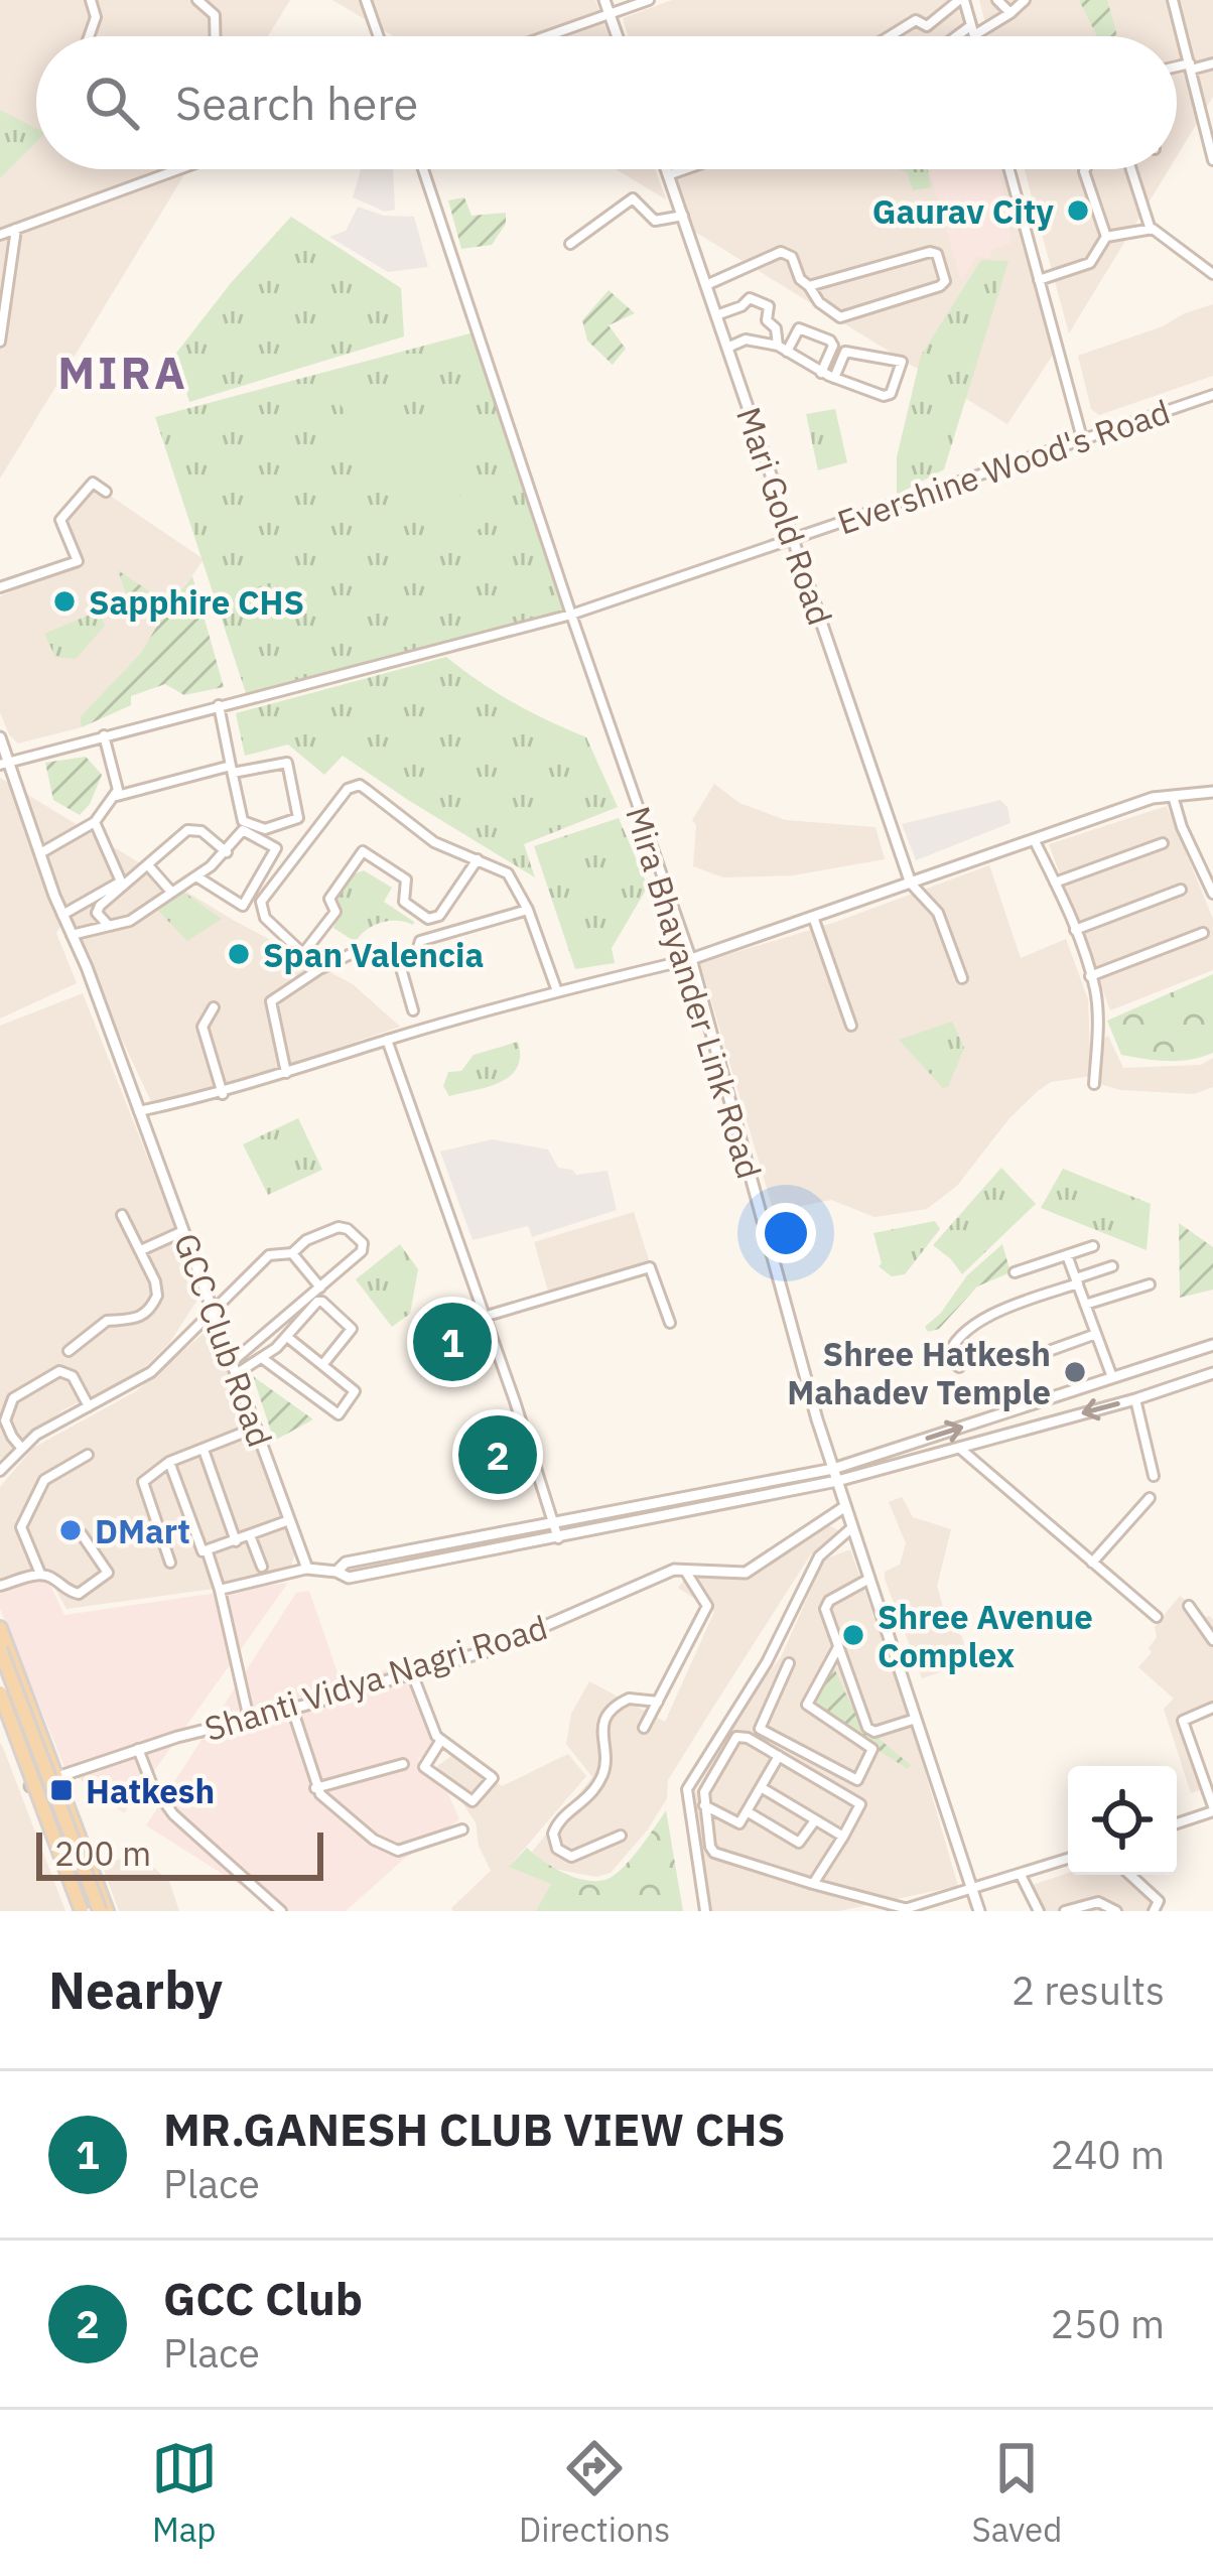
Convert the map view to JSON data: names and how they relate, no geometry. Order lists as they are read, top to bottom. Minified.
{"streets":{"street":["Evershine Wood's Road","Mari Gold Road","Mira Bhayander Link Road","GCC Club Road","Shanti Vidya Nagri Road"]},"crossings":[["Evershine Wood's Road","Mari Gold Road"],["Evershine Wood's Road","Mira Bhayander Link Road"],["Evershine Wood's Road","GCC Club Road"],["Mira Bhayander Link Road","Shanti Vidya Nagri Road"]],"districts":["MIRA"],"places":{"other":["Gaurav City","Sapphire CHS","Span Valencia","Shree Hatkesh Mahadev Temple","DMart","Shree Avenue Complex"],"transit":["Hatkesh"]},"scale_bar":"200 m","page":{"search":"Search here","pins":["1","2"],"scale":"200 m","heading":["Nearby","2 results"],"list":[{"mark":"1","name":"MR.GANESH CLUB VIEW CHS","note":"Place","value":"240 m"},{"mark":"2","name":"GCC Club","note":"Place","value":"250 m"}],"nav":["Map","Directions","Saved"]}}
